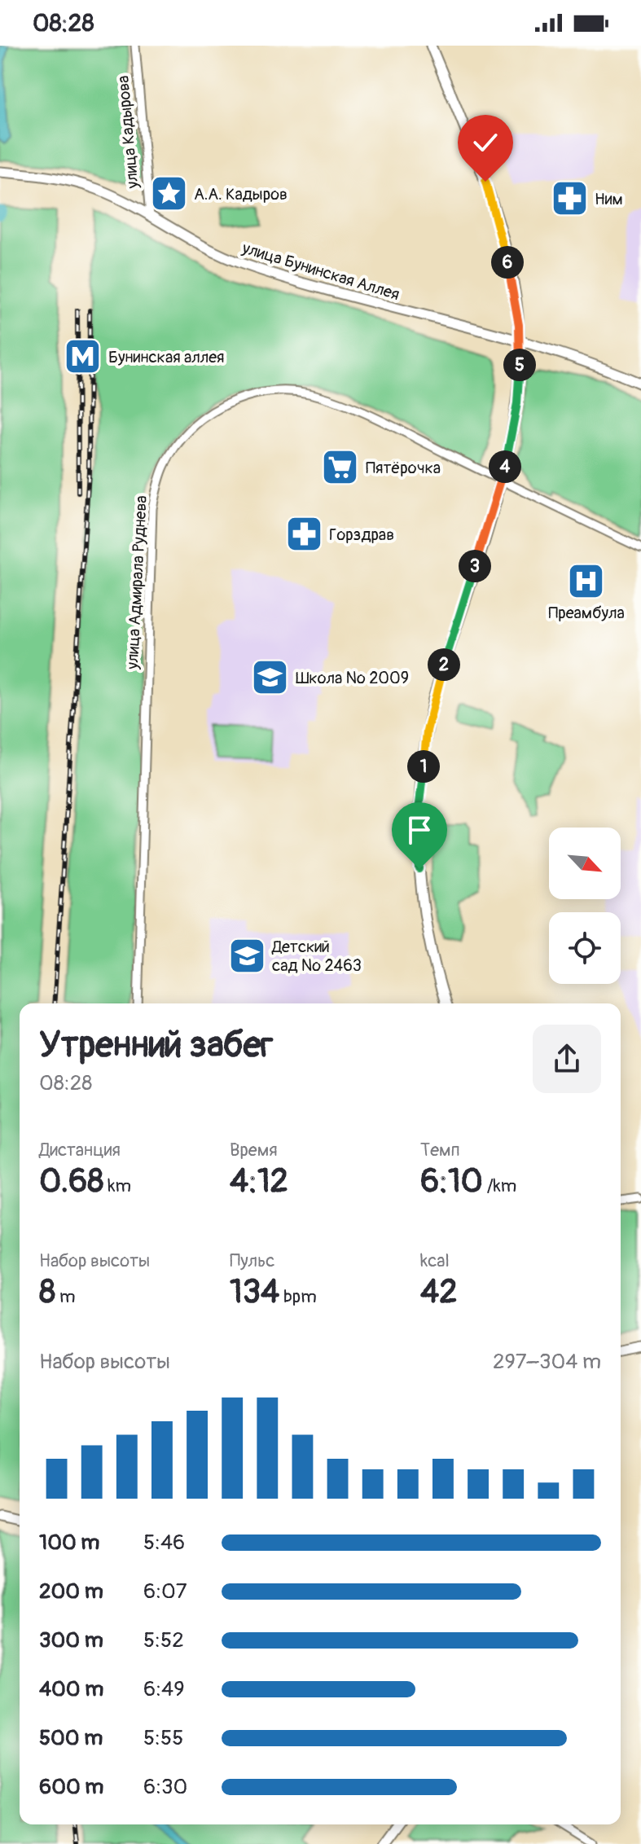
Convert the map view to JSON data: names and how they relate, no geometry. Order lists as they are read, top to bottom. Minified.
{"streets":{"street":["улица Кадырова","улица Бунинская Аллея","улица Адмирала Руднева"]},"crossings":[["улица Кадырова","улица Бунинская Аллея"]],"places":{"place":["А.А. Кадыров"],"pharmacy":["Ним","Горздрав"],"metro station":["Бунинская аллея"],"supermarket":["Пятёрочка"],"hospital":["Преамбула"],"school or university":["Школа № 2009","Детский сад № 2463"]},"north":"bottom right","page":{"status":"08:28","pins":["6","5","4","3","2","1"],"heading":["Утренний забег","08:28"],"stats":[["Дистанция","0.68 km"],["Время","4:12"],["Темп","6:10 /km"],["Набор высоты","8 m"],["Пульс","134 bpm"],["kcal","42"]],"chart":["Набор высоты","297–304 m"],"list":[{"name":"100 m","note":"5:46"},{"name":"200 m","note":"6:07"},{"name":"300 m","note":"5:52"},{"name":"400 m","note":"6:49"},{"name":"500 m","note":"5:55"},{"name":"600 m","note":"6:30"}]}}
